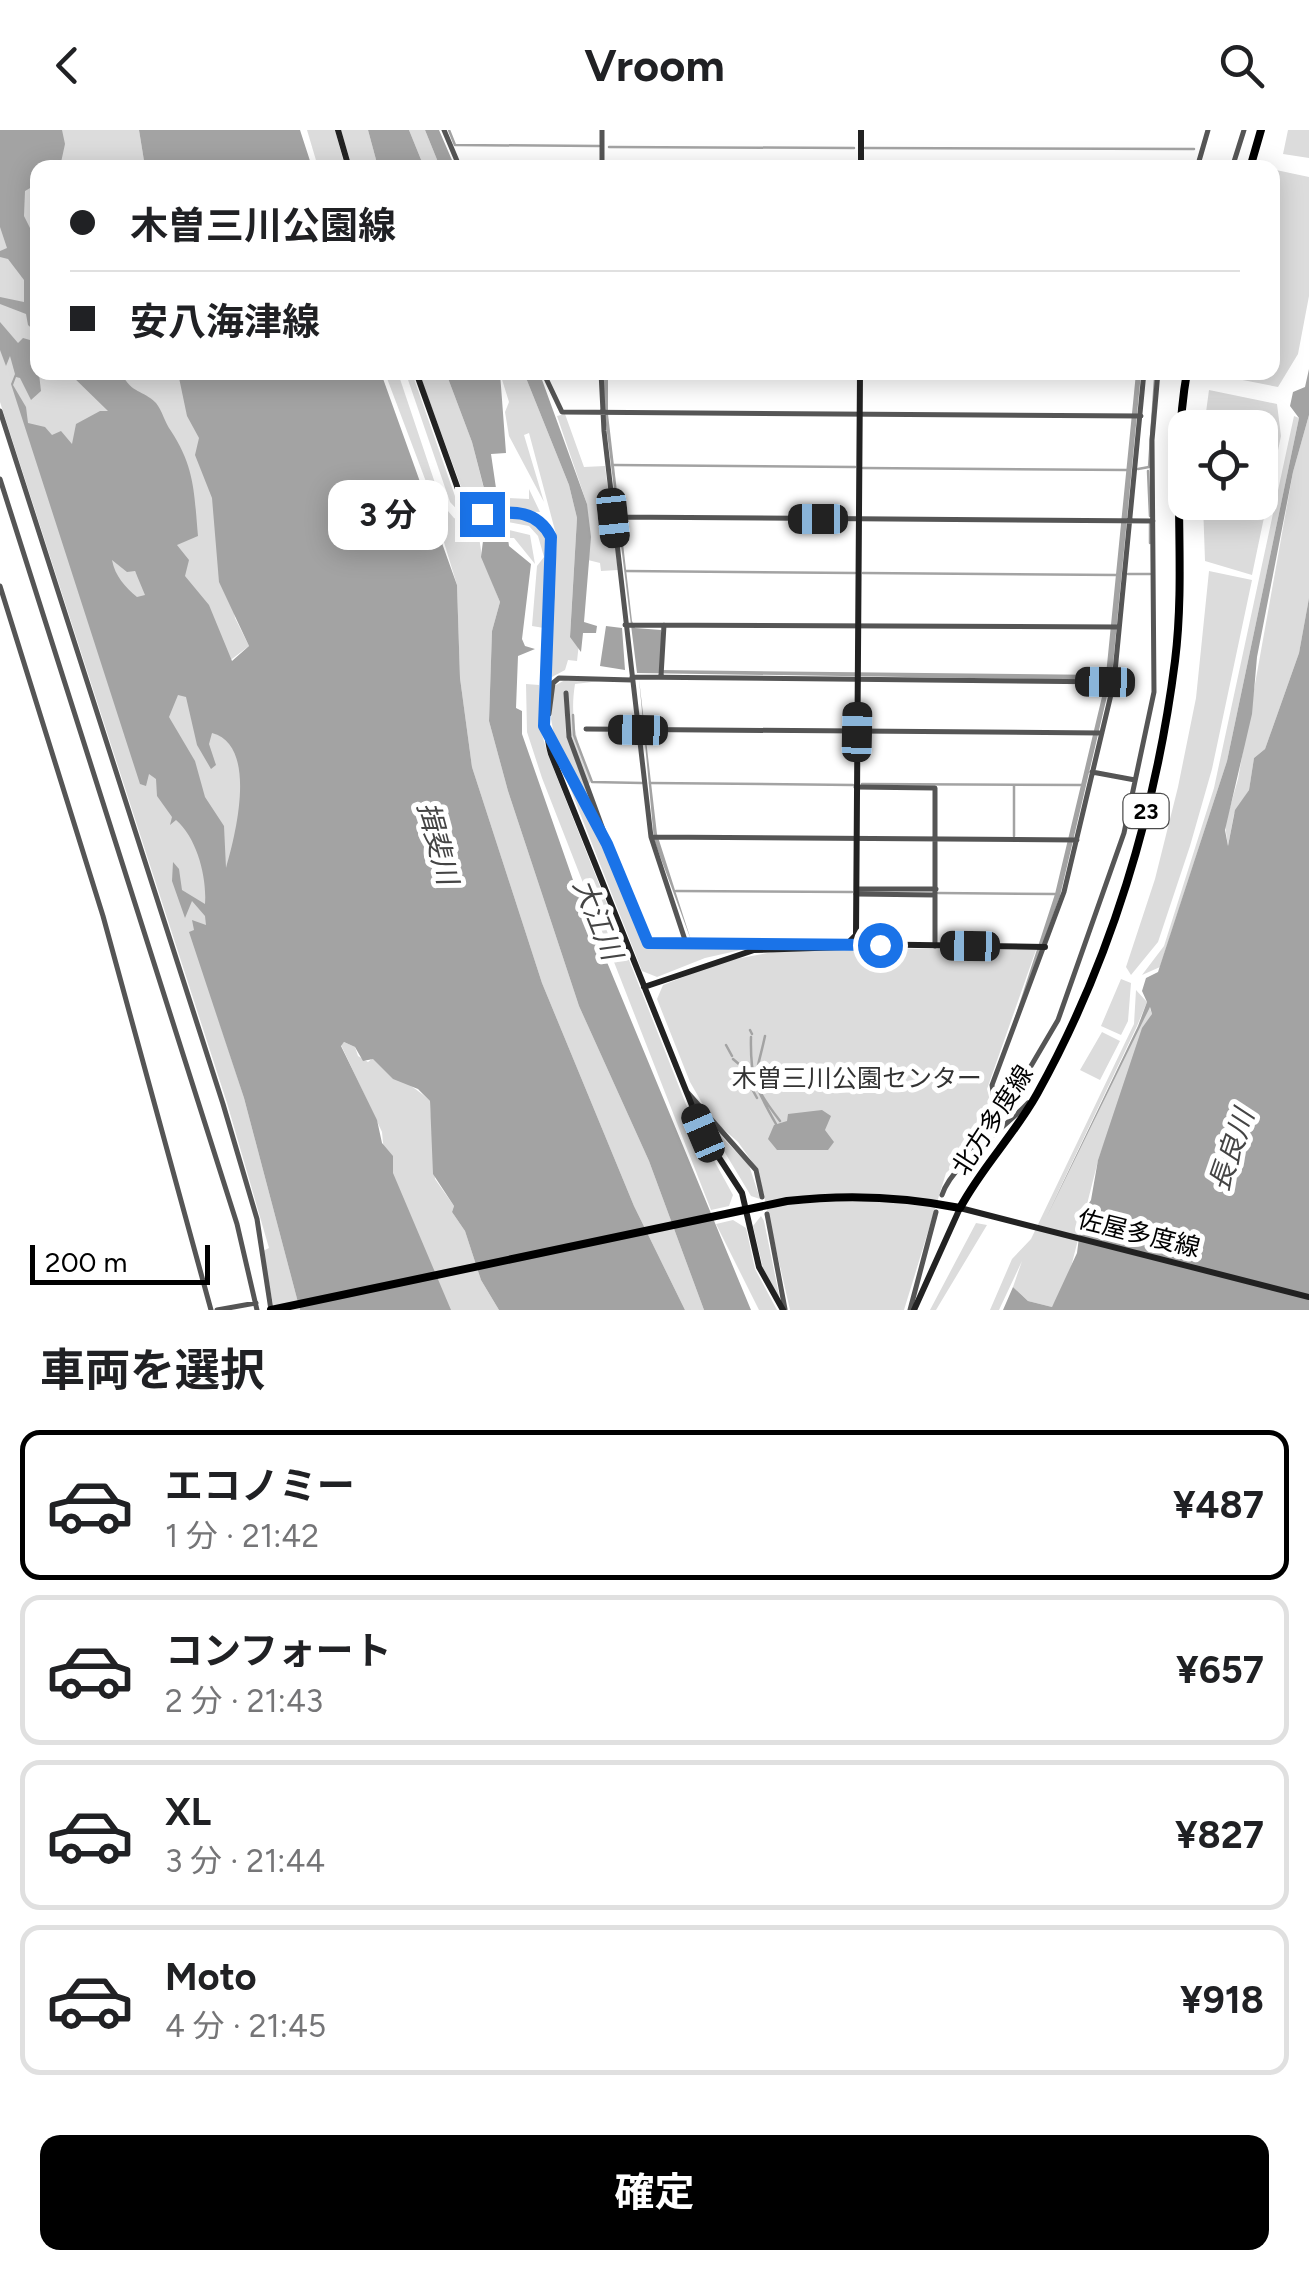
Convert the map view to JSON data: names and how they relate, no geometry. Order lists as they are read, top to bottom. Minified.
{"streets":{"main road":["23","北方多度線","佐屋多度線"]},"crossings":[["北方多度線","佐屋多度線"]],"water":["揖斐川","大江川","長良川"],"parks":["木曽三川公園センター"],"scale_bar":"200 m","page":{"header":"Vroom","banner":["木曽三川公園線","安八海津線"],"bubble":"3 分","scale":"200 m","heading":"車両を選択","list":[{"name":"エコノミー","note":"1 分 · 21:42","value":"¥487"},{"name":"コンフォート","note":"2 分 · 21:43","value":"¥657"},{"name":"XL","note":"3 分 · 21:44","value":"¥827"},{"name":"Moto","note":"4 分 · 21:45","value":"¥918"}],"buttons":"確定"}}
